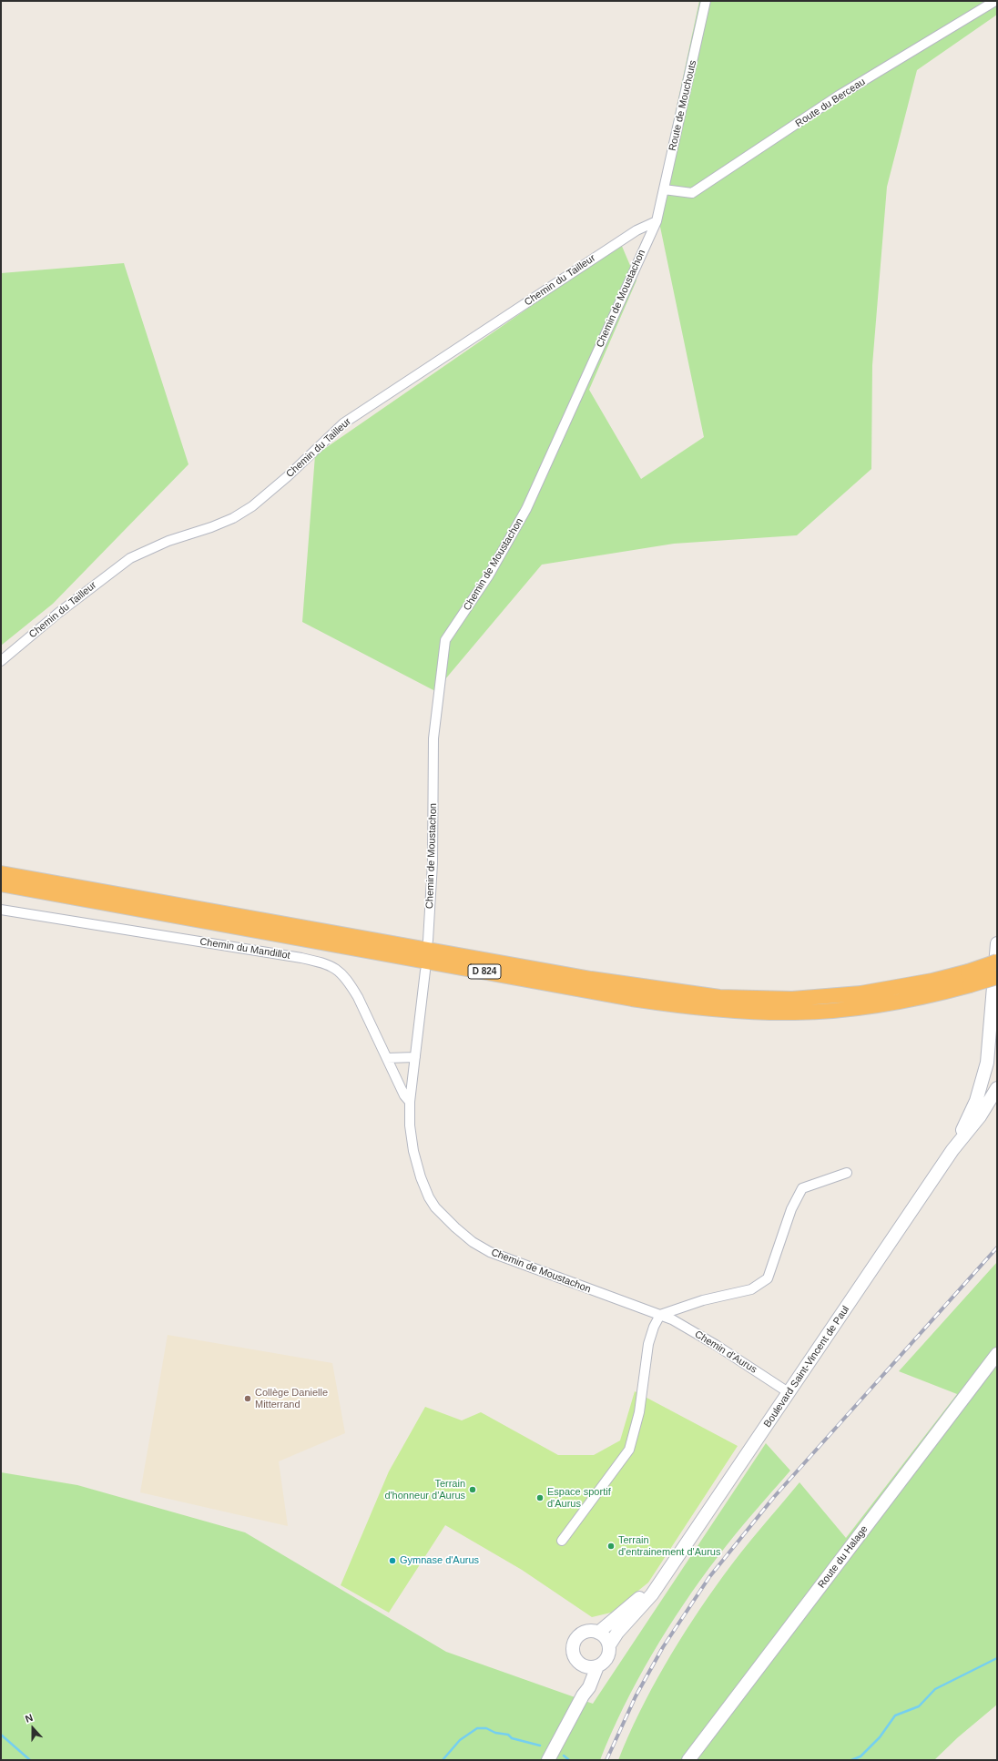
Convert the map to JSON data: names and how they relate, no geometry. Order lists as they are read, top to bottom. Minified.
{"streets":{"highway":["D 824"],"main road":["Boulevard Saint-Vincent de Paul","Route du Halage"],"street":["Route du Berceau","Route de Mouchouts","Chemin du Tailleur","Chemin de Moustachon","Chemin du Mandillot","Chemin d'Aurus"]},"crossings":[["Route du Berceau","Route de Mouchouts"],["Route de Mouchouts","Chemin de Moustachon"],["Chemin du Tailleur","Chemin de Moustachon"],["Chemin de Moustachon","Chemin du Mandillot"],["Chemin de Moustachon","Chemin d'Aurus"],["Chemin d'Aurus","Boulevard Saint-Vincent de Paul"]],"places":["Collège Danielle Mitterrand","Terrain d'honneur d'Aurus","Espace sportif d'Aurus","Terrain d'entrainement d'Aurus","Gymnase d'Aurus"],"north":"top"}
